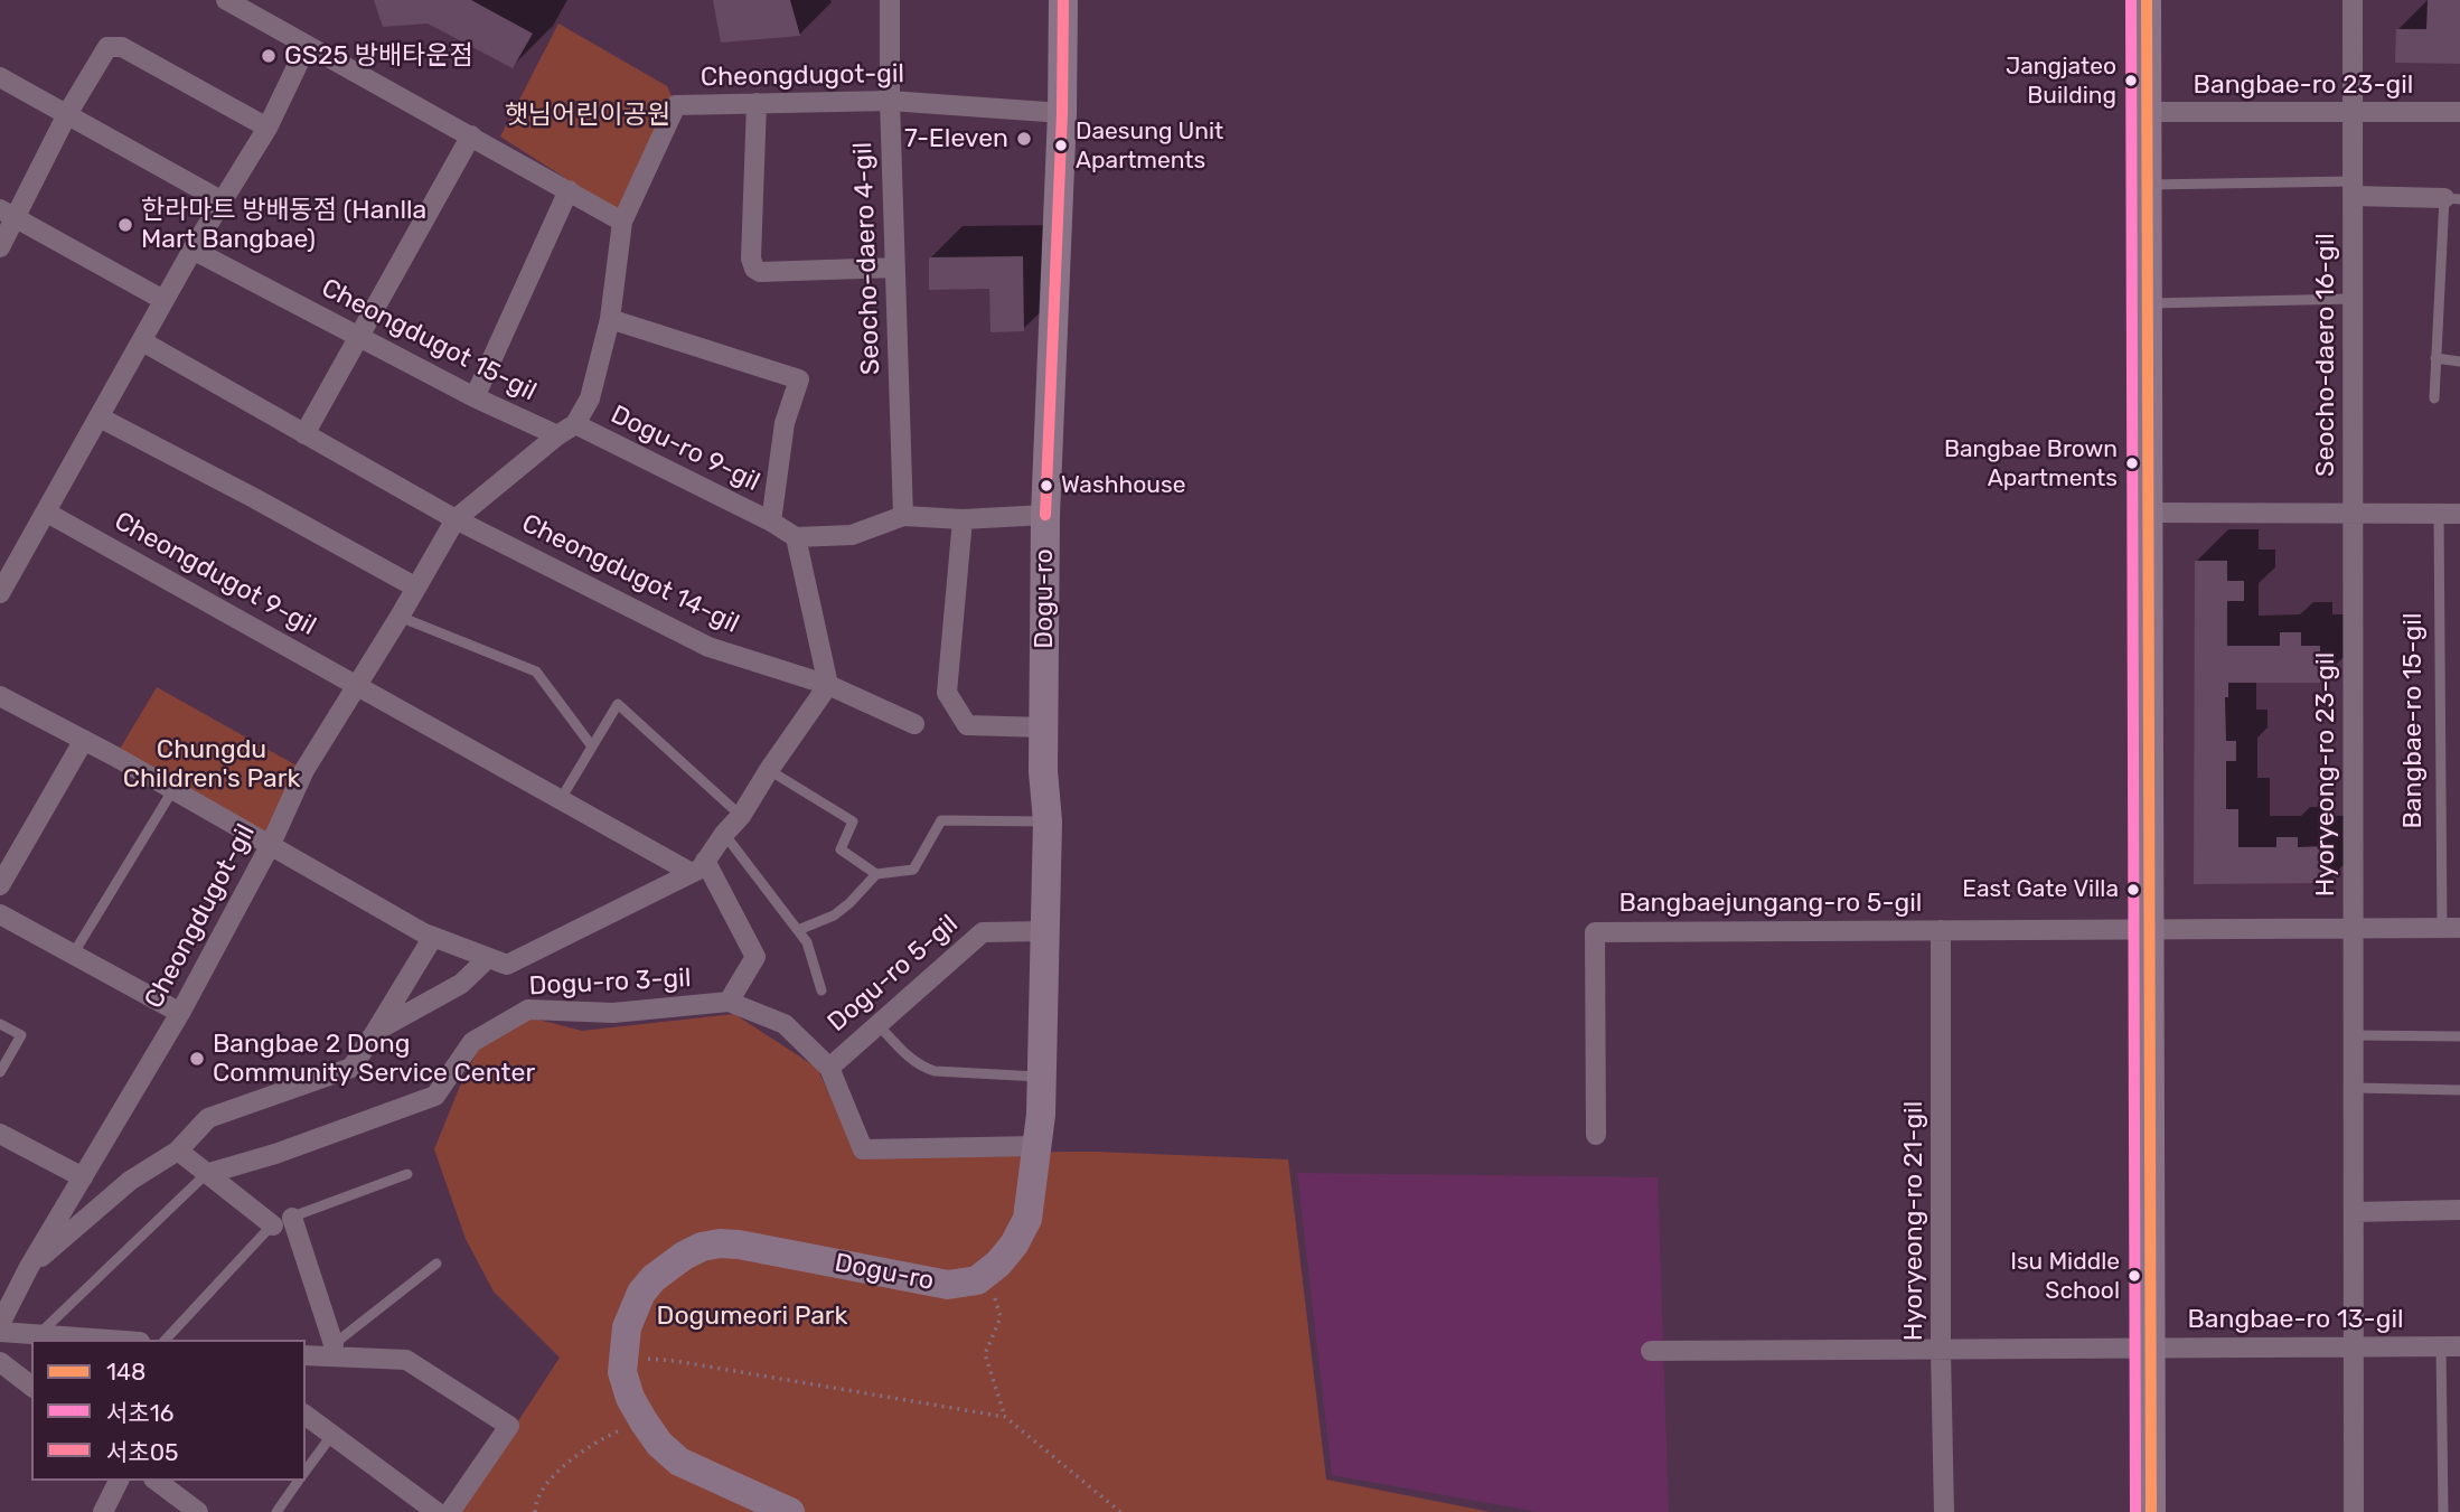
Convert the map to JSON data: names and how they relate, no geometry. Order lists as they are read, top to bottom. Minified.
{"streets":{"street":["Cheongdugot-gil","Bangbae-ro 23-gil","Seocho-daero 4-gil","Cheongdugot 15-gil","Seocho-daero 16-gil","Dogu-ro 9-gil","Cheongdugot 9-gil","Cheongdugot 14-gil","Dogu-ro","Bangbae-ro 15-gil","Hyoryeong-ro 23-gil","Bangbaejungang-ro 5-gil","Dogu-ro 5-gil","Dogu-ro 3-gil","Hyoryeong-ro 21-gil","Bangbae-ro 13-gil"]},"crossings":[["Cheongdugot-gil","Seocho-daero 4-gil"],["Cheongdugot-gil","Cheongdugot 15-gil"],["Cheongdugot-gil","Dogu-ro 9-gil"],["Cheongdugot-gil","Cheongdugot 9-gil"],["Cheongdugot-gil","Cheongdugot 14-gil"],["Cheongdugot-gil","Dogu-ro"],["Bangbae-ro 23-gil","Seocho-daero 16-gil"],["Seocho-daero 16-gil","Hyoryeong-ro 23-gil"],["Dogu-ro","Dogu-ro 5-gil"],["Dogu-ro","Dogu-ro 3-gil"],["Bangbae-ro 15-gil","Hyoryeong-ro 23-gil"],["Bangbae-ro 15-gil","Bangbaejungang-ro 5-gil"],["Hyoryeong-ro 23-gil","Bangbae-ro 13-gil"],["Bangbaejungang-ro 5-gil","Hyoryeong-ro 21-gil"],["Dogu-ro 5-gil","Dogu-ro 3-gil"],["Hyoryeong-ro 21-gil","Bangbae-ro 13-gil"]],"parks":["햇님어린이공원","Chungdu Children's Park","Dogumeori Park"],"places":["GS25 방배타운점","Jangjateo Building","7-Eleven","Daesung Unit Apartments","한라마트 방배동점 (Hanlla Mart Bangbae)","Bangbae Brown Apartments","Washhouse","East Gate Villa","Bangbae 2 Dong Community Service Center","Isu Middle School"],"lines":["transit line 148","transit line 서초16","transit line 서초05"],"legend":["148","서초16","서초05"]}
